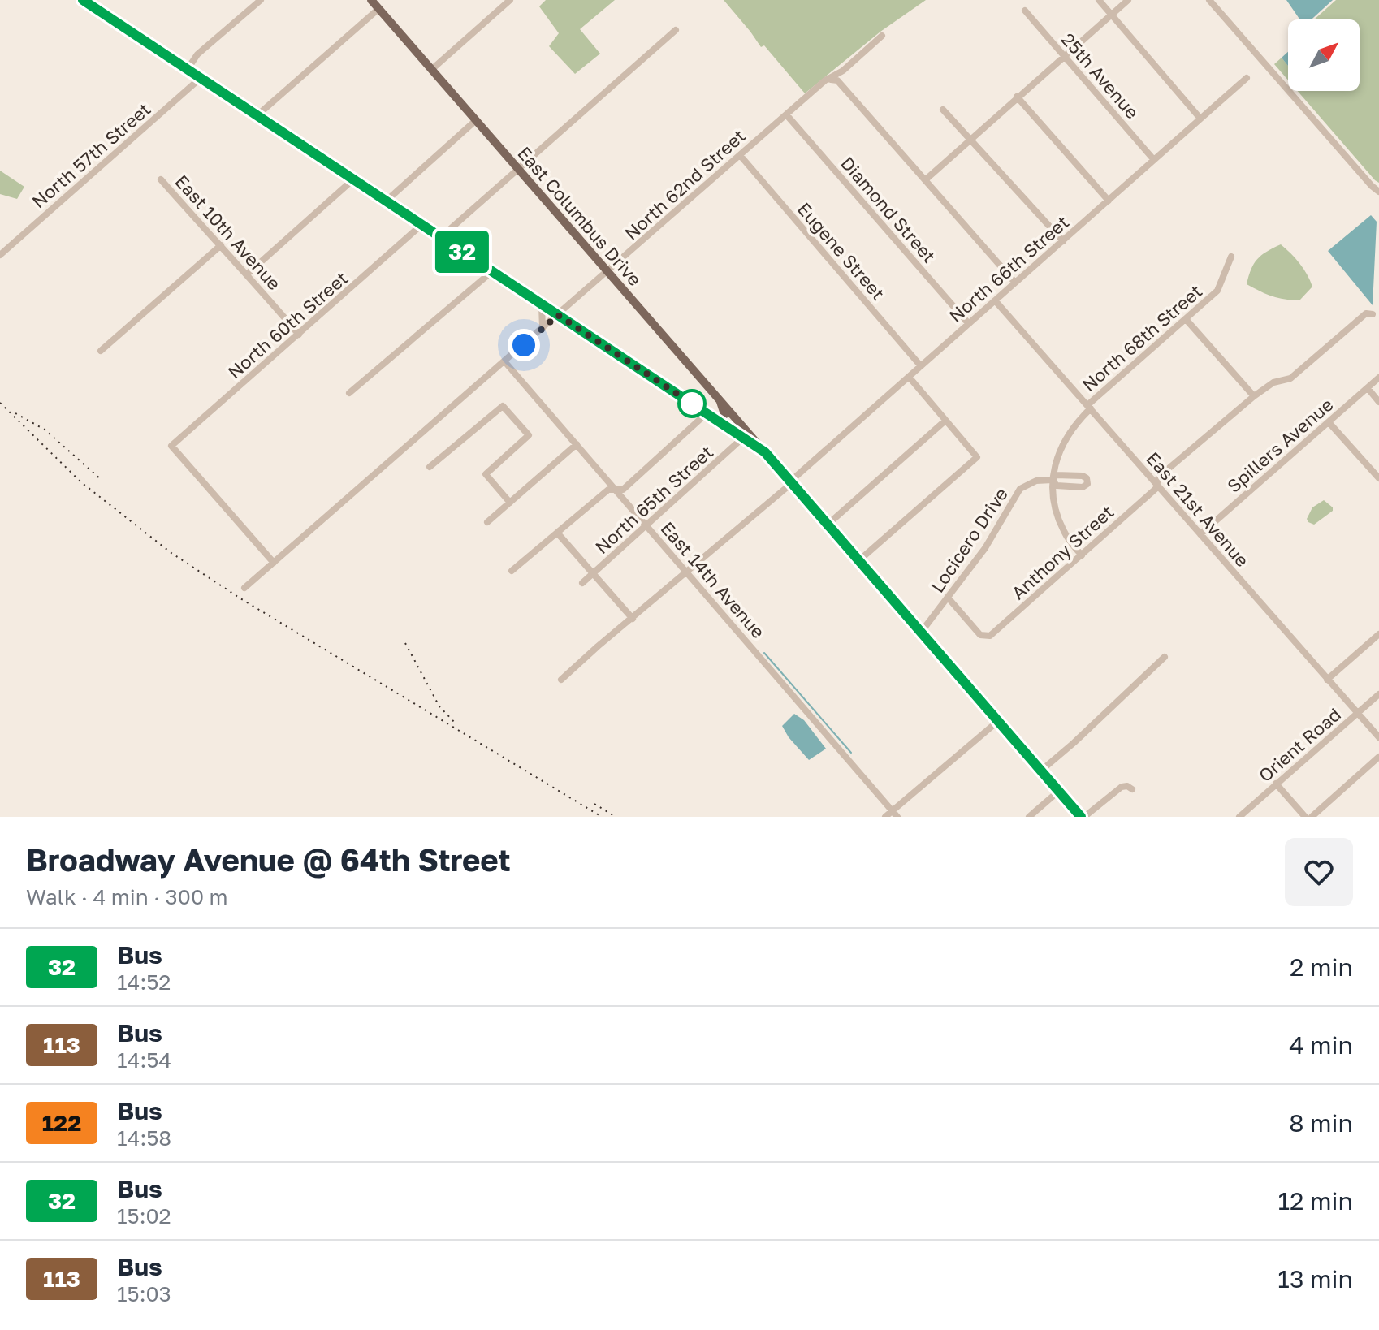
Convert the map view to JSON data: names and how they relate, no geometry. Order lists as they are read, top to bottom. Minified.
{"streets":{"main road":["East Columbus Drive"],"street":["25th Avenue","North 57th Street","North 62nd Street","Diamond Street","East 10th Avenue","Eugene Street","North 66th Street","North 60th Street","North 68th Street","Spillers Avenue","North 65th Street","East 21st Avenue","Locicero Drive","Anthony Street","East 14th Avenue","Orient Road"]},"crossings":[["25th Avenue","North 66th Street"],["North 62nd Street","Diamond Street"],["North 62nd Street","East Columbus Drive"],["North 62nd Street","Eugene Street"],["North 62nd Street","North 60th Street"],["North 62nd Street","East 14th Avenue"],["Diamond Street","North 66th Street"],["East 10th Avenue","North 60th Street"],["Eugene Street","North 66th Street"],["North 66th Street","East 21st Avenue"],["North 66th Street","East 14th Avenue"],["North 68th Street","East 21st Avenue"],["North 68th Street","Locicero Drive"],["Spillers Avenue","East 21st Avenue"],["North 65th Street","East 14th Avenue"],["East 21st Avenue","Anthony Street"],["East 21st Avenue","Orient Road"],["Locicero Drive","Anthony Street"]],"lines":["bus line 32"],"north":"top right","page":{"on_map":"32","heading":["Broadway Avenue @ 64th Street","Walk · 4 min · 300 m"],"list":[{"mark":"32","name":"Bus","note":"14:52","value":"2 min"},{"mark":"113","name":"Bus","note":"14:54","value":"4 min"},{"mark":"122","name":"Bus","note":"14:58","value":"8 min"},{"mark":"32","name":"Bus","note":"15:02","value":"12 min"},{"mark":"113","name":"Bus","note":"15:03","value":"13 min"}]}}
